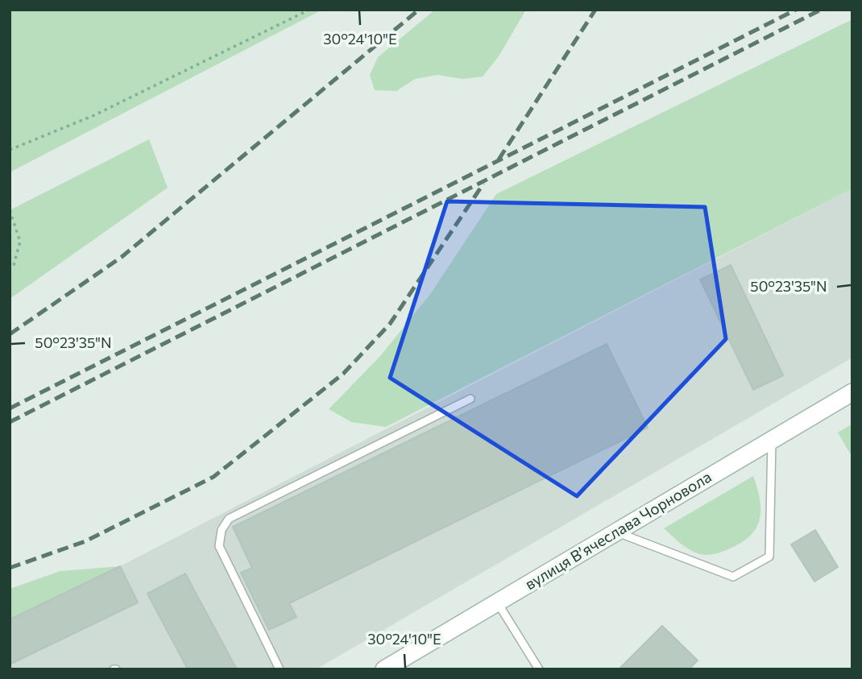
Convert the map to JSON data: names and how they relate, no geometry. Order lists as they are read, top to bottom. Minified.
{"streets":{"main road":["вулиця Вʼячеслава Чорновола"]},"coordinates":["30°24'10\"E","50°23'35\"N"]}
